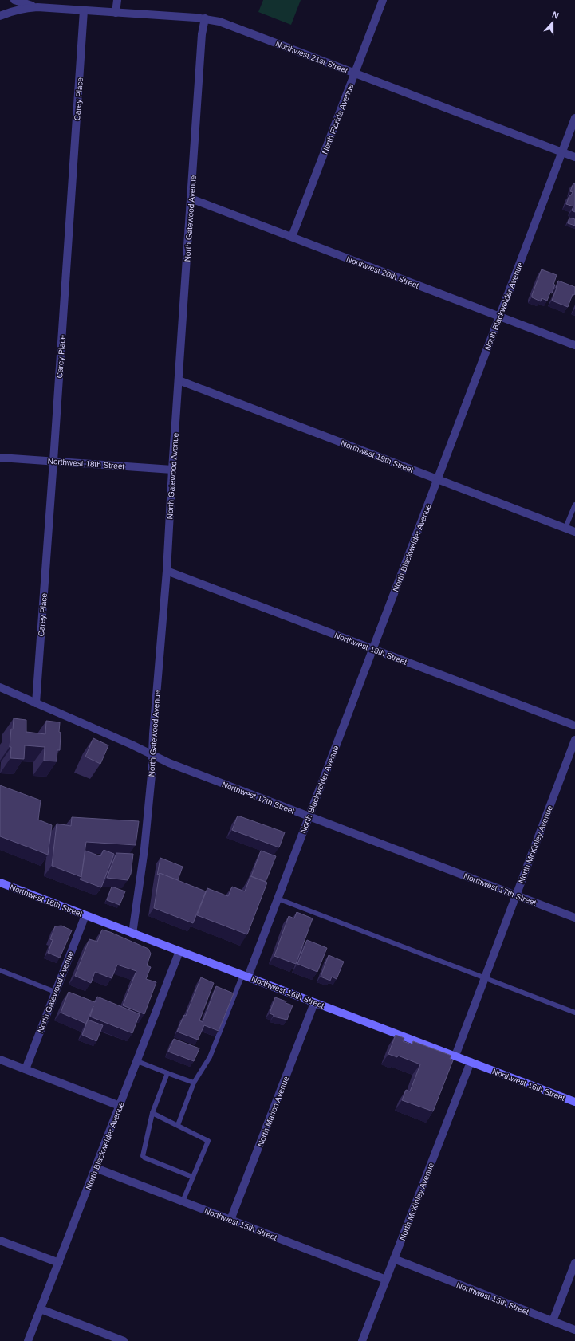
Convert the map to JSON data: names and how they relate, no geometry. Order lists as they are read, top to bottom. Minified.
{"streets":{"street":["Northwest 21st Street","Carey Place","North Florida Avenue","North Gatewood Avenue","Northwest 20th Street","North Blackwelder Avenue","Northwest 19th Street","Northwest 18th Street","Northwest 17th Street","North McKinley Avenue","Northwest 16th Street","North Marion Avenue","Northwest 15th Street"]},"crossings":[["Northwest 21st Street","Carey Place"],["Northwest 21st Street","North Florida Avenue"],["Northwest 21st Street","North Gatewood Avenue"],["Northwest 21st Street","North Blackwelder Avenue"],["Carey Place","Northwest 18th Street"],["Carey Place","Northwest 17th Street"],["North Florida Avenue","Northwest 20th Street"],["North Gatewood Avenue","Northwest 20th Street"],["North Gatewood Avenue","Northwest 19th Street"],["North Gatewood Avenue","Northwest 18th Street"],["North Gatewood Avenue","Northwest 17th Street"],["North Gatewood Avenue","Northwest 16th Street"],["Northwest 20th Street","North Blackwelder Avenue"],["North Blackwelder Avenue","Northwest 19th Street"],["North Blackwelder Avenue","Northwest 18th Street"],["North Blackwelder Avenue","Northwest 17th Street"],["North Blackwelder Avenue","Northwest 16th Street"],["North Blackwelder Avenue","Northwest 15th Street"],["Northwest 17th Street","North McKinley Avenue"],["North McKinley Avenue","Northwest 16th Street"],["North McKinley Avenue","Northwest 15th Street"],["Northwest 16th Street","North Marion Avenue"],["North Marion Avenue","Northwest 15th Street"]],"north":"top"}
